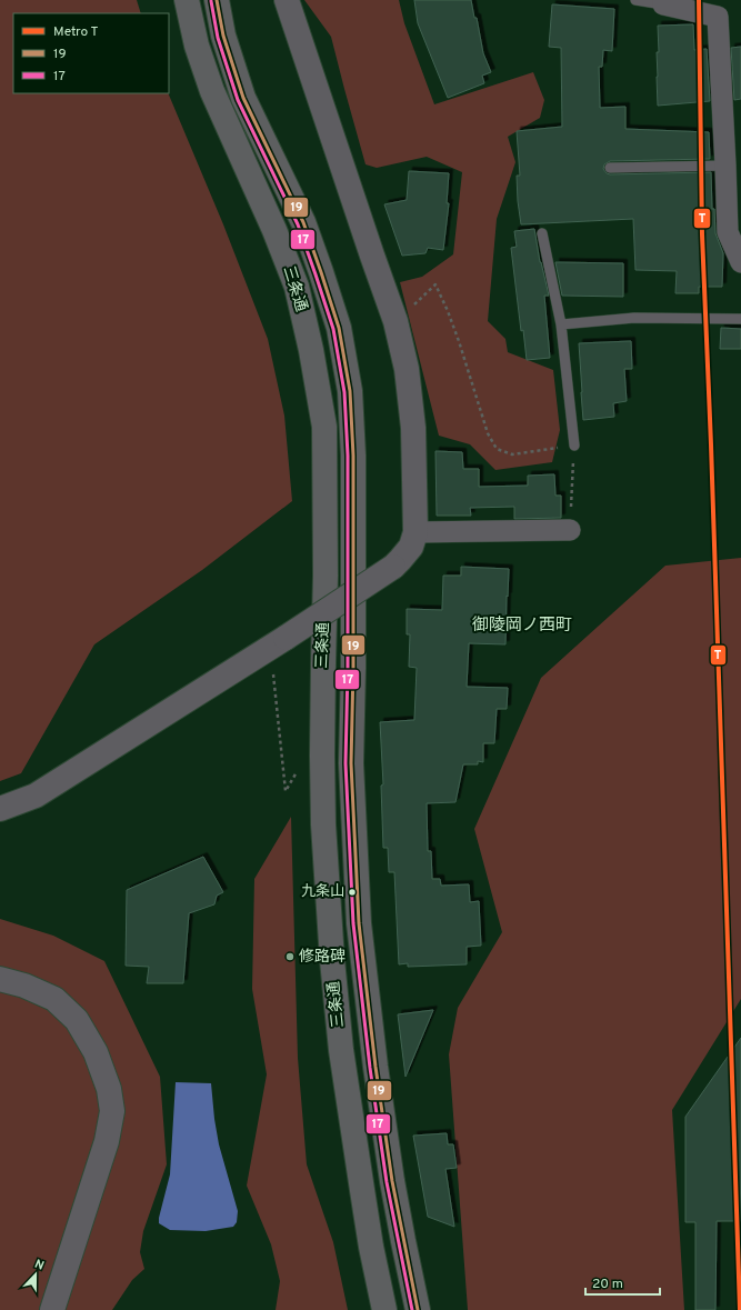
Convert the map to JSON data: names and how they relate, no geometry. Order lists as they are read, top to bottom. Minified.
{"streets":{"main road":["三条通"]},"districts":["御陵岡ノ西町"],"places":["九条山","修路碑"],"lines":["metro line T","transit line 19","transit line 17"],"legend":["Metro T","19","17"],"scale_bar":"20 m","north":"top"}
